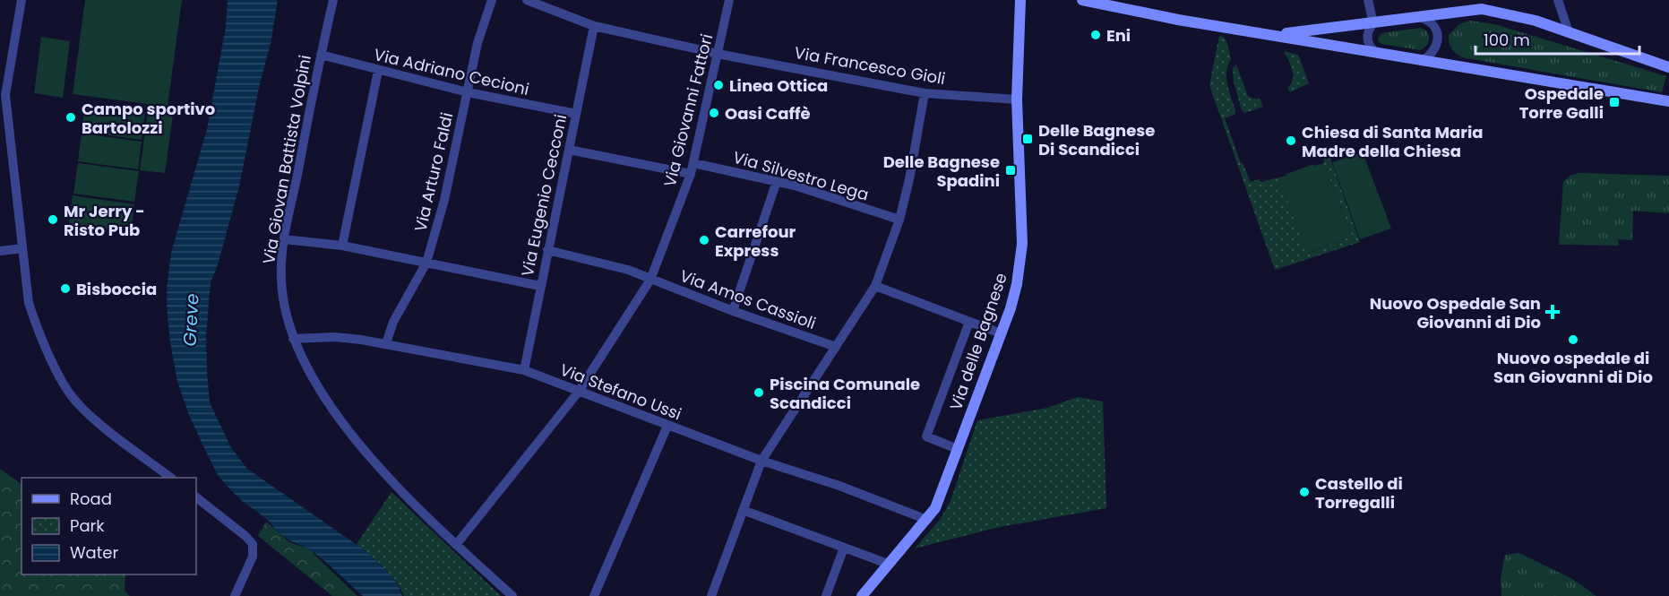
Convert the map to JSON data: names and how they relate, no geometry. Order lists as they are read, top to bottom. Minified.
{"streets":{"main road":["Via delle Bagnese"],"street":["Via Francesco Gioli","Via Adriano Cecioni","Via Giovanni Fattori","Via Giovan Battista Volpini","Via Arturo Faldi","Via Silvestro Lega","Via Eugenio Cecconi","Via Amos Cassioli","Via Stefano Ussi"]},"crossings":[["Via Francesco Gioli","Via Giovanni Fattori"],["Via Francesco Gioli","Via Eugenio Cecconi"],["Via Francesco Gioli","Via delle Bagnese"],["Via Adriano Cecioni","Via Giovan Battista Volpini"],["Via Adriano Cecioni","Via Arturo Faldi"],["Via Adriano Cecioni","Via Eugenio Cecconi"],["Via Giovanni Fattori","Via Giovan Battista Volpini"],["Via Giovanni Fattori","Via Silvestro Lega"],["Via Giovanni Fattori","Via Amos Cassioli"],["Via Giovanni Fattori","Via Stefano Ussi"],["Via Giovan Battista Volpini","Via Stefano Ussi"],["Via Arturo Faldi","Via Stefano Ussi"],["Via Eugenio Cecconi","Via Amos Cassioli"],["Via Eugenio Cecconi","Via Stefano Ussi"],["Via delle Bagnese","Via Stefano Ussi"]],"water":["Greve"],"places":{"other":["Eni","Linea Ottica","Oasi Caffè","Campo sportivo Bartolozzi","Chiesa di Santa Maria Madre della Chiesa","Mr Jerry - Risto Pub","Carrefour Express","Bisboccia","Nuovo ospedale di San Giovanni di Dio","Piscina Comunale Scandicci","Castello di Torregalli"],"transit":["Ospedale Torre Galli","Delle Bagnese Di Scandicci","Delle Bagnese Spadini"],"health":["Nuovo Ospedale San Giovanni di Dio"]},"legend":["Road","Park","Water"],"scale_bar":"100 m"}
